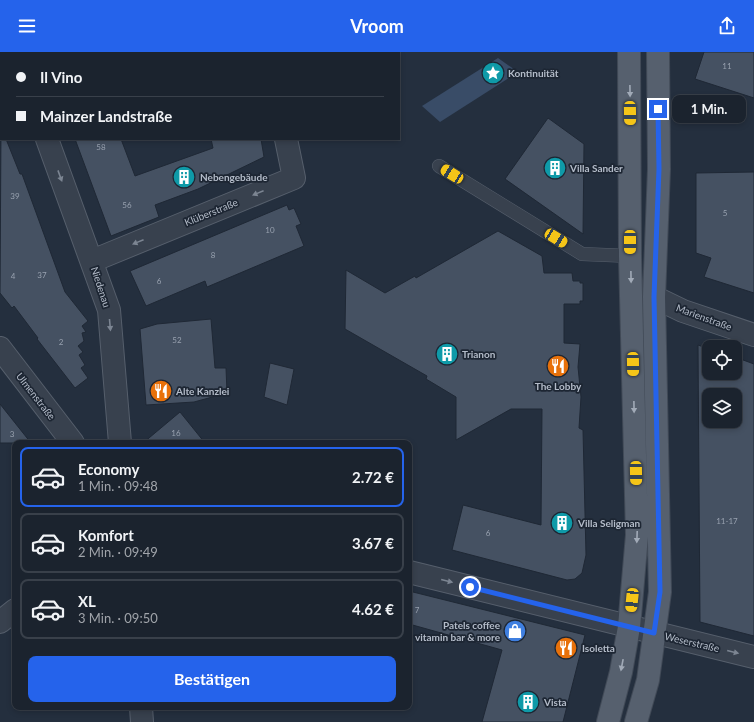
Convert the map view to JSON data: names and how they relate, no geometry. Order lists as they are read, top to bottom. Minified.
{"streets":{"street":["Klüberstraße","Niedenau","Marienstraße","Ulmenstraße","Weserstraße"]},"crossings":[["Klüberstraße","Niedenau"]],"one_way":["Klüberstraße","Niedenau","Weserstraße"],"places":{"place":["Kontinuität"],"building":["Villa Sander","Nebengebäude","Trianon","Villa Seligman","Vista"],"restaurant":["The Lobby","Alte Kanzlei","Isoletta"],"shop":["Patels coffee vitamin bar & more"]},"house_numbers":["11","58","39","56","5","10","8","37","4","6","52","2","16","3","11-17","6","7"],"page":{"header":"Vroom","banner":["Il Vino","Mainzer Landstraße"],"bubble":"1 Min.","list":[{"name":"Economy","note":"1 Min. · 09:48","value":"2.72 €"},{"name":"Komfort","note":"2 Min. · 09:49","value":"3.67 €"},{"name":"XL","note":"3 Min. · 09:50","value":"4.62 €"}],"buttons":"Bestätigen"}}
